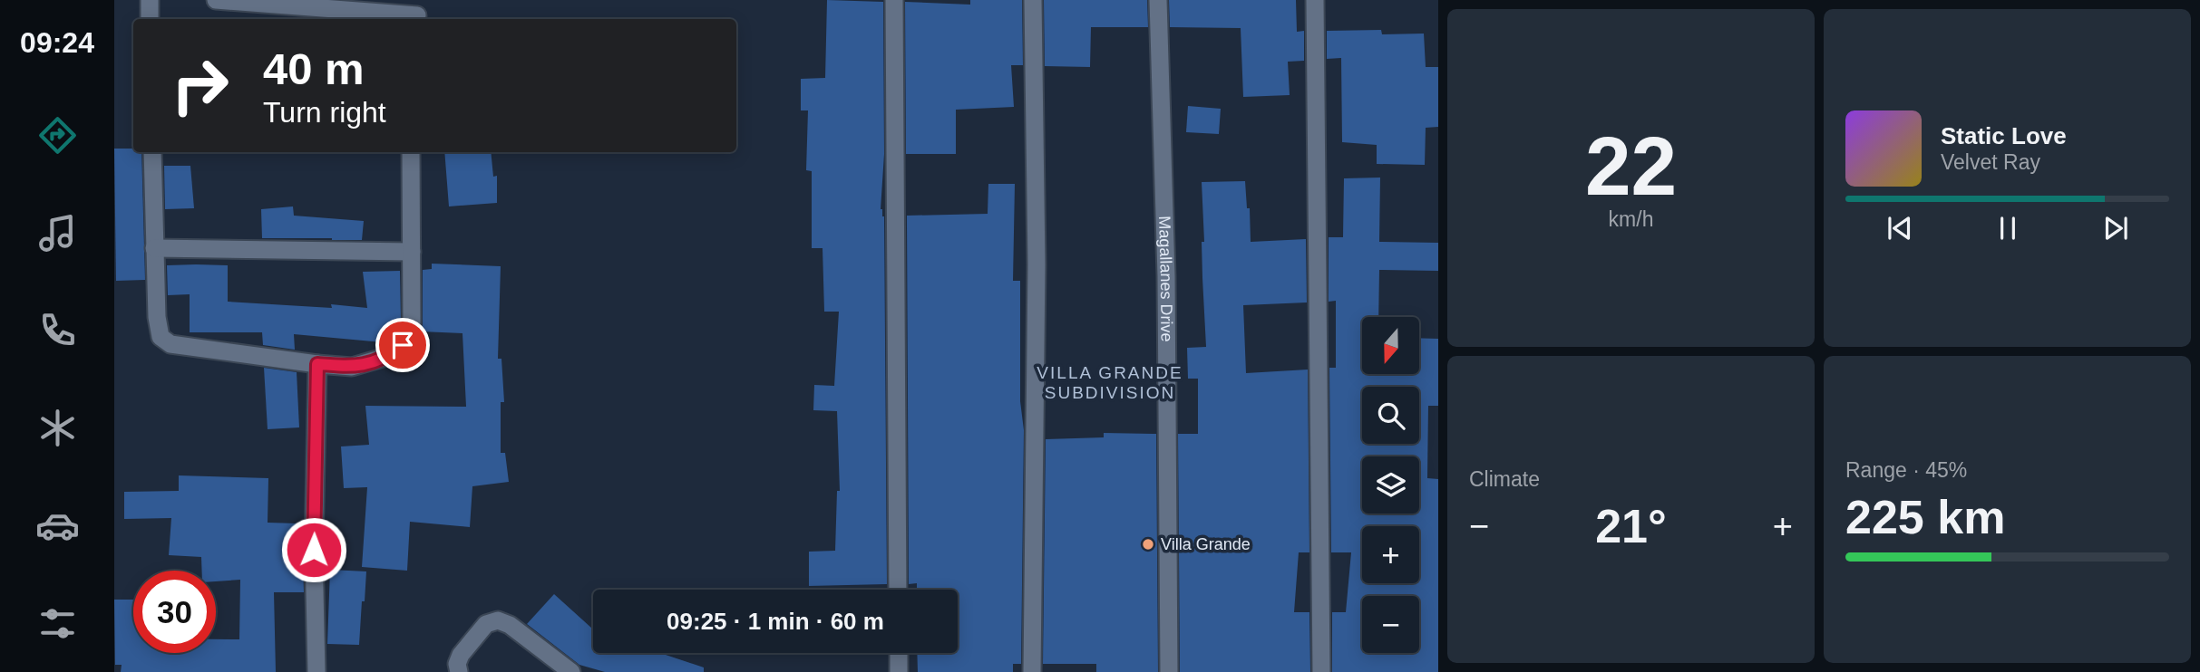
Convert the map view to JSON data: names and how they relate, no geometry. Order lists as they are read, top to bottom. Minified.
{"streets":{"street":["Magallanes Drive"]},"districts":["VILLA GRANDE SUBDIVISION"],"places":["Villa Grande"],"north":"bottom","page":{"tabs":"09:24","tile":[["22","km/h"],"Climate",["Range · 45%","225 km"]],"turn":["40 m","Turn right"],"song":["Static Love","Velvet Ray"],"map_buttons":["+","−"],"heat":["−","21°","+"],"limit":"30","trip":"09:25 · 1 min · 60 m"}}
